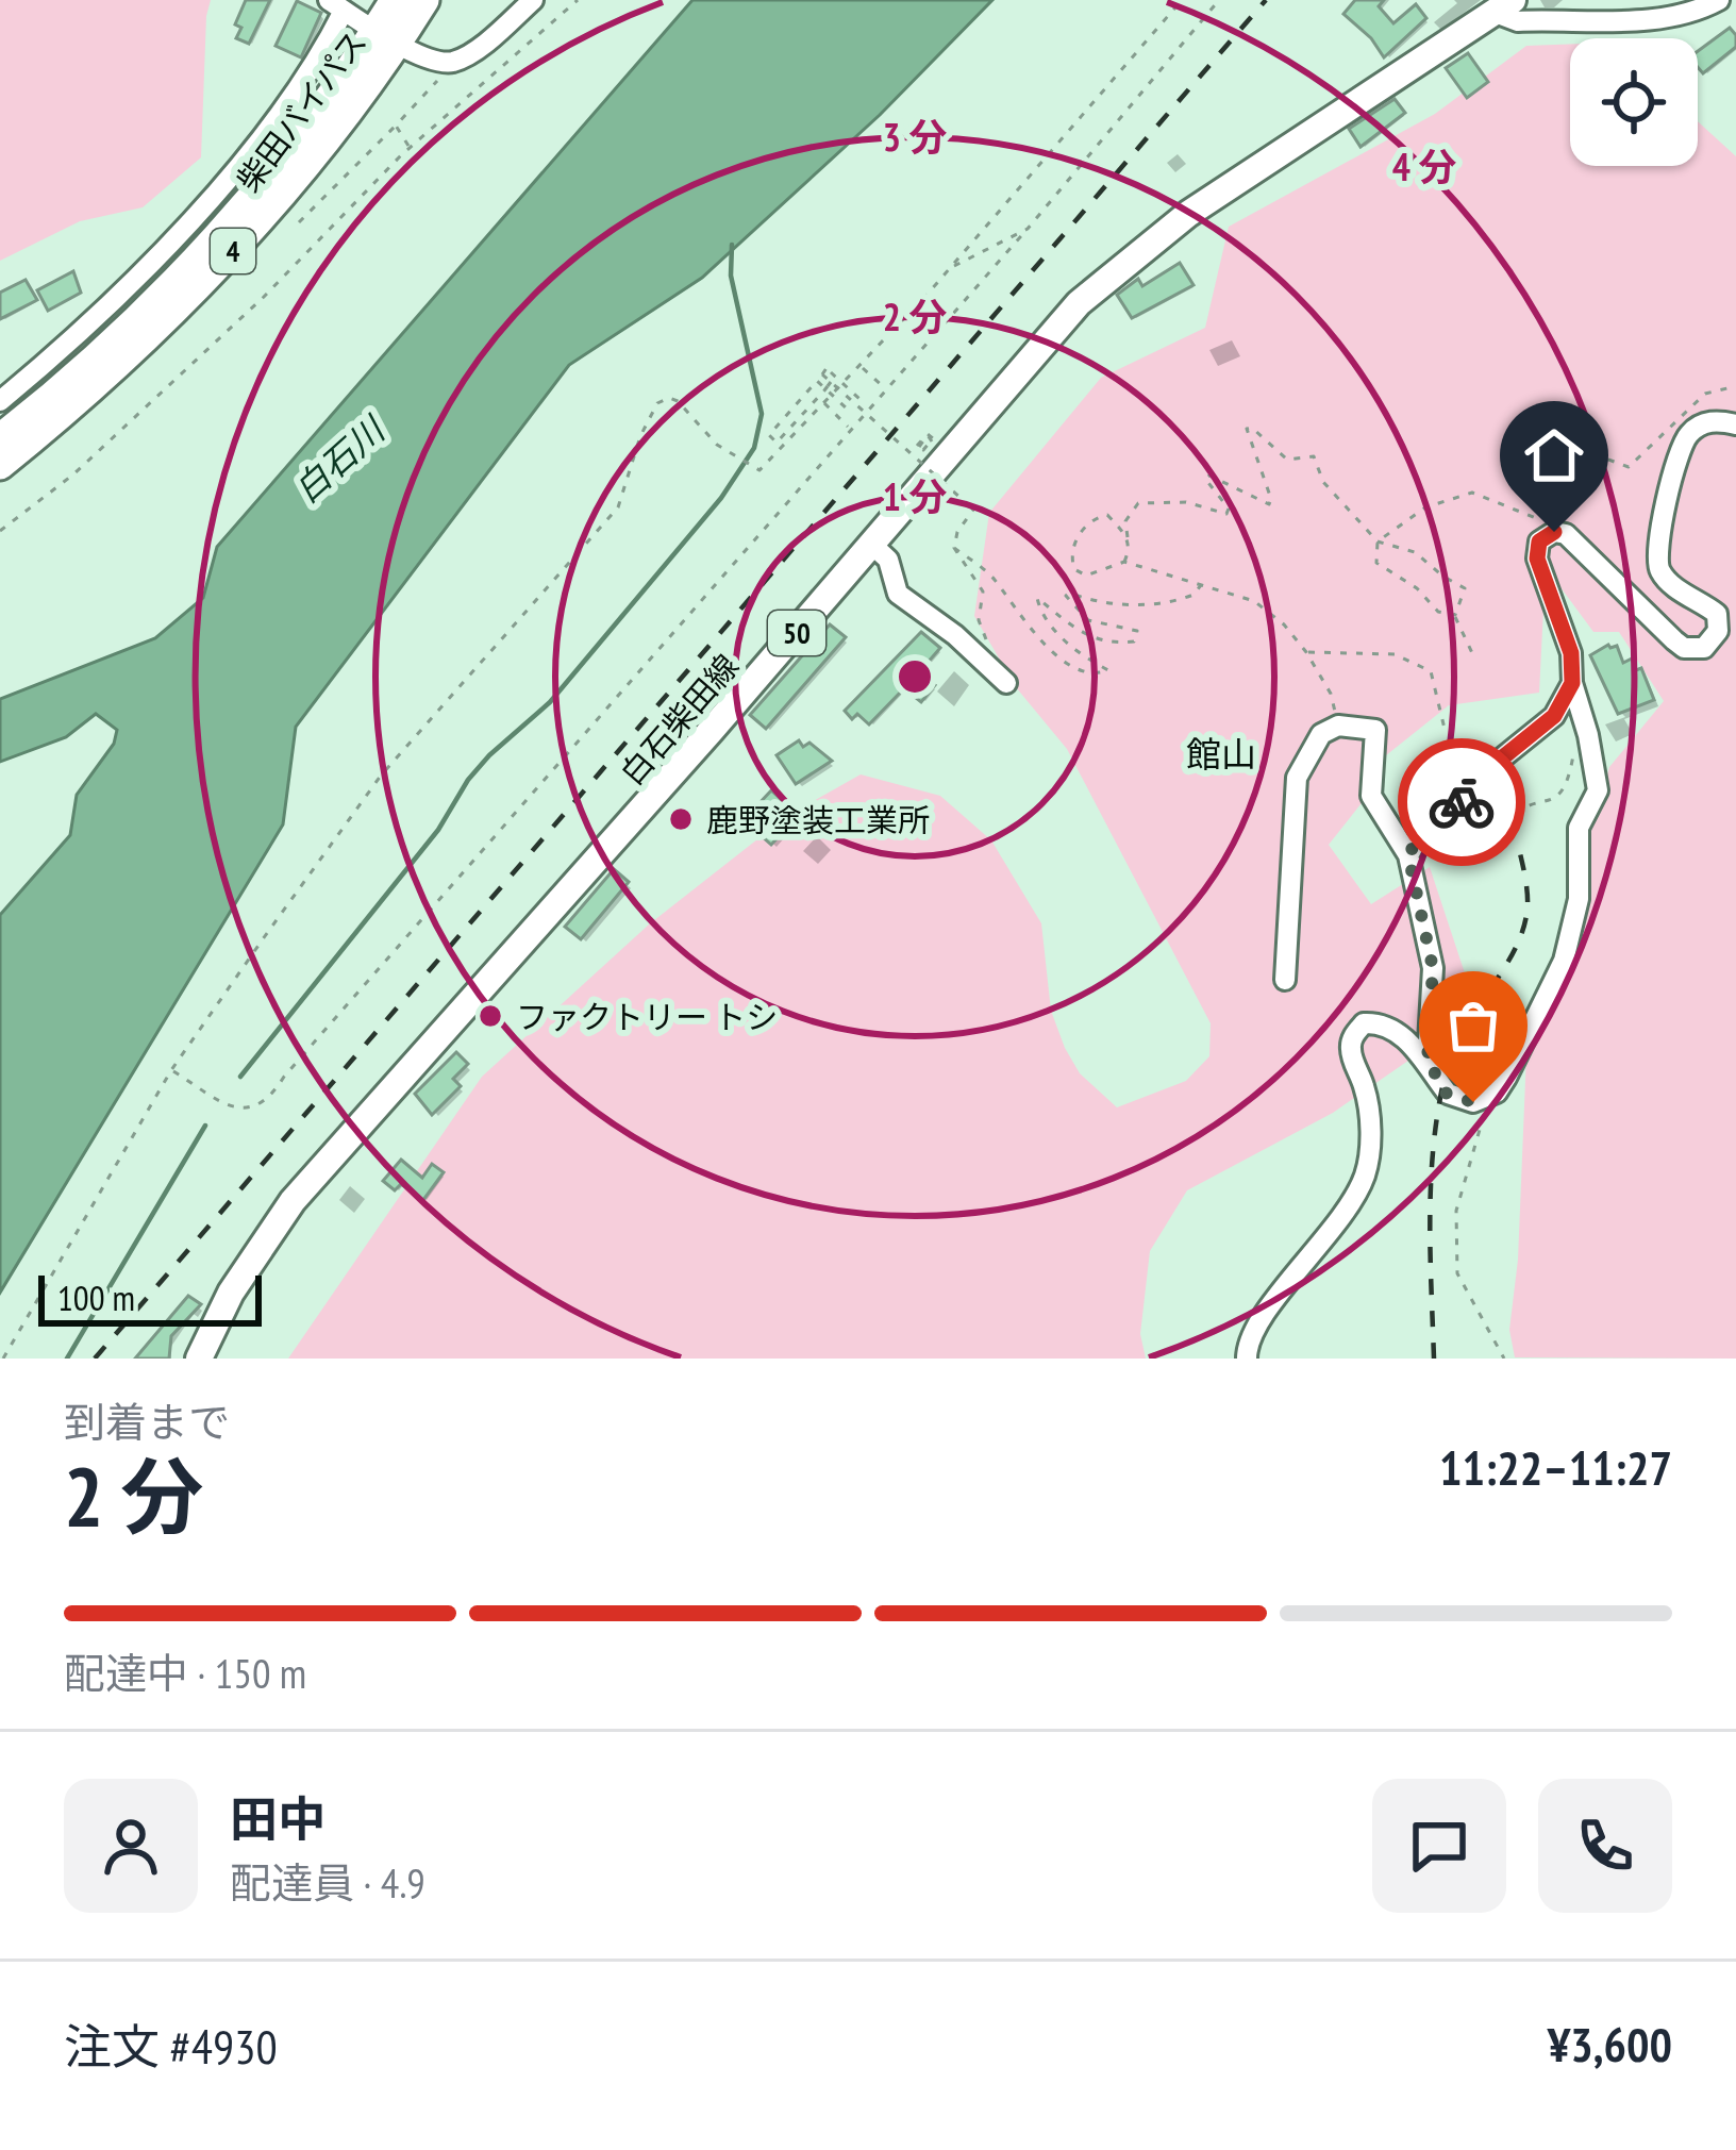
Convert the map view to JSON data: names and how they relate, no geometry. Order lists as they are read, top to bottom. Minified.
{"streets":{"highway":["柴田バイパス","4"],"main road":["50","白石柴田線"]},"districts":["館山"],"water":["白石川"],"places":["鹿野塗装工業所","ファクトリー トシ"],"scale_bar":"100 m","page":{"scale":"100 m","heading":["2 分","到着まで","11:22–11:27"],"panel":["田中","配達員 · 4.9","注文 #4930","¥3,600"],"bar":"配達中 · 150 m"},"rings":["3 分","4 分","2 分","1 分"]}
